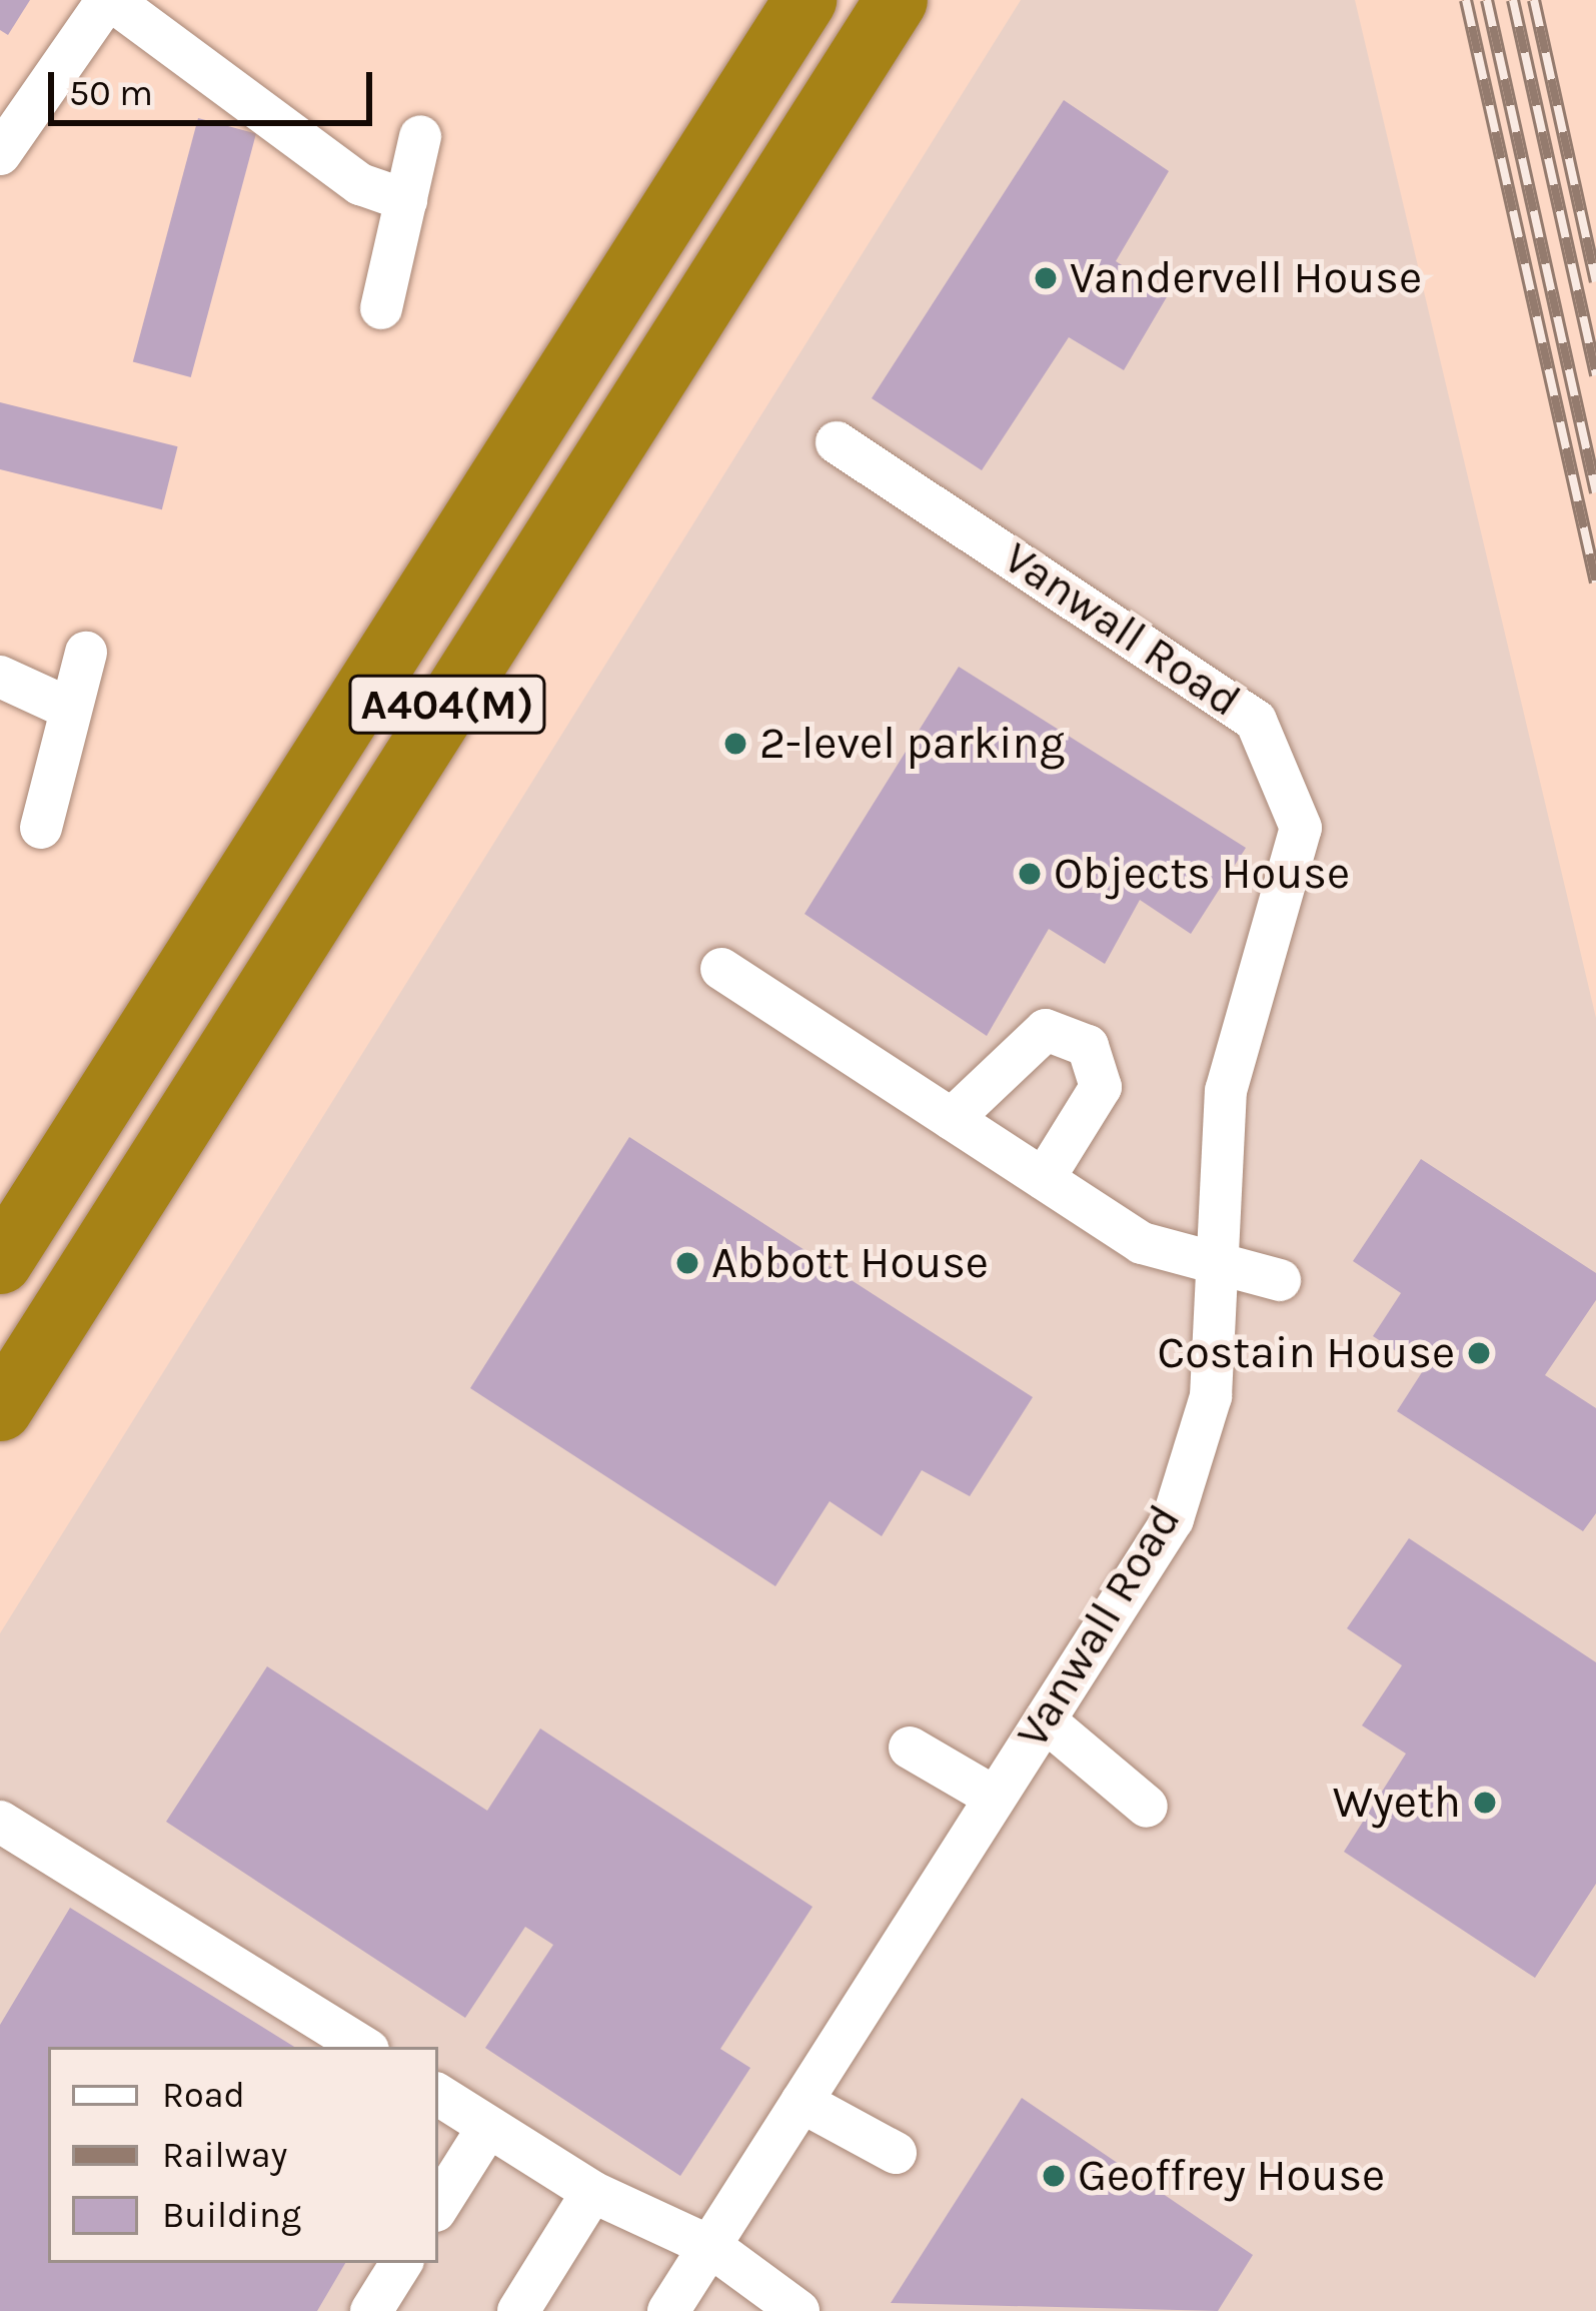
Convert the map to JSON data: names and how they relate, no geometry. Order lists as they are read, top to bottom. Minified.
{"streets":{"highway":["A404(M)"],"street":["Vanwall Road"]},"places":["Vandervell House","2-level parking","Objects House","Abbott House","Costain House","Wyeth","Geoffrey House"],"legend":["Road","Railway","Building"],"scale_bar":"50 m"}
